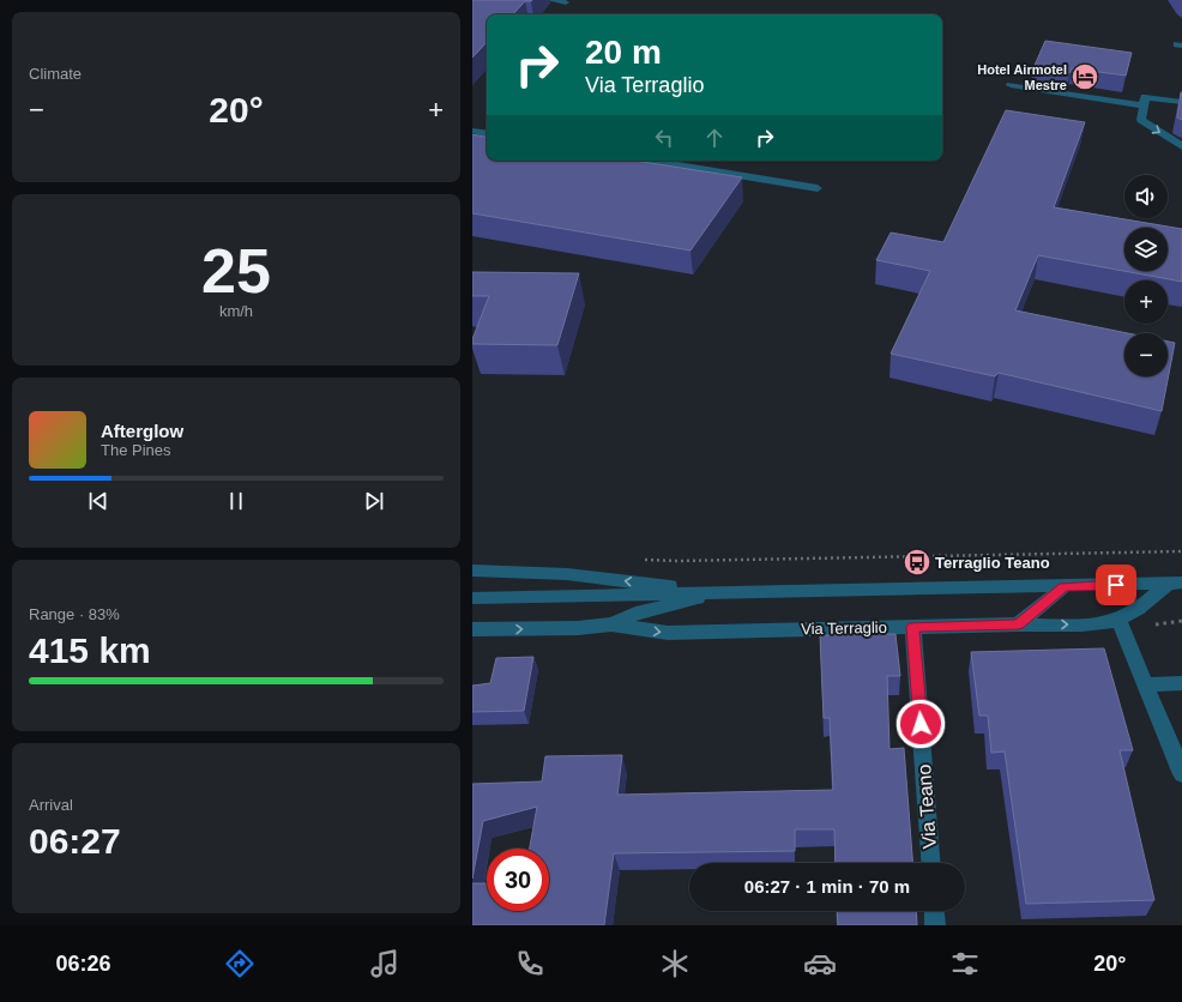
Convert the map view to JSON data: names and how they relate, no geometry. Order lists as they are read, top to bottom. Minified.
{"streets":{"street":["Via Terraglio","Via Teano"]},"crossings":[["Via Terraglio","Via Teano"]],"places":{"hotel":["Hotel Airmotel Mestre"],"bus stop":["Terraglio Teano"]},"page":{"tile":["Climate",["25","km/h"],["Range · 83%","415 km"],["Arrival","06:27"]],"turn":["20 m","Via Terraglio"],"heat":["−","20°","+"],"map_buttons":["+","−"],"song":["Afterglow","The Pines"],"limit":"30","trip":"06:27 · 1 min · 70 m","tabs":["06:26","20°"]}}
